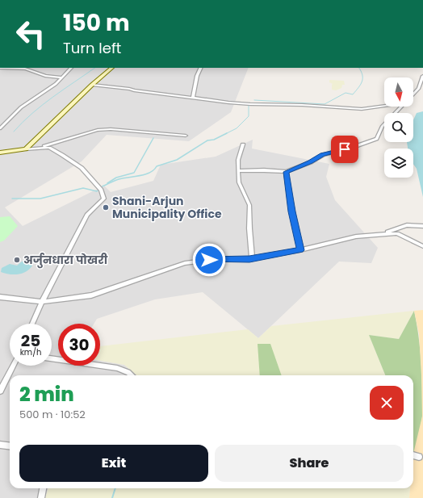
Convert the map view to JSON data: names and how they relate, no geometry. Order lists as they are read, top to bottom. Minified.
{"places":["Shani-Arjun Municipality Office","अर्जुनधारा पोखरी"],"north":"bottom","page":{"turn":["150 m","Turn left"],"speed":"25 km/h","limit":"30","heading":["2 min","500 m · 10:52"],"buttons":["Exit","Share"]}}
